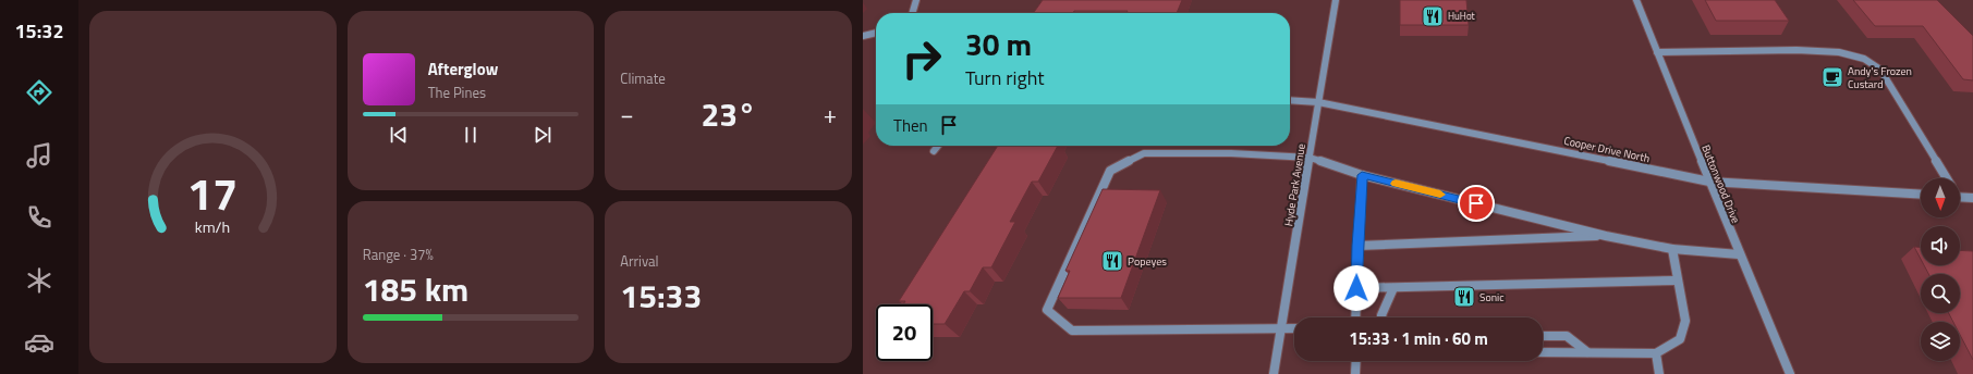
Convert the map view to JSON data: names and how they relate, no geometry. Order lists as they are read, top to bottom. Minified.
{"streets":{"street":["Cooper Drive North","Buttonwood Drive","Hyde Park Avenue"]},"crossings":[["Cooper Drive North","Buttonwood Drive"],["Cooper Drive North","Hyde Park Avenue"]],"places":{"restaurant":["HuHot","Popeyes","Sonic"],"cafe":["Andy's Frozen Custard"]},"north":"bottom","page":{"tabs":"15:32","tile":["Climate",["Range · 37%","185 km"],["Arrival","15:33"]],"turn":["30 m","Turn right"],"song":["Afterglow","The Pines"],"heat":["−","23°","+"],"then":"Then","limit":"20","trip":"15:33 · 1 min · 60 m","gauge":["17","km/h"]}}
